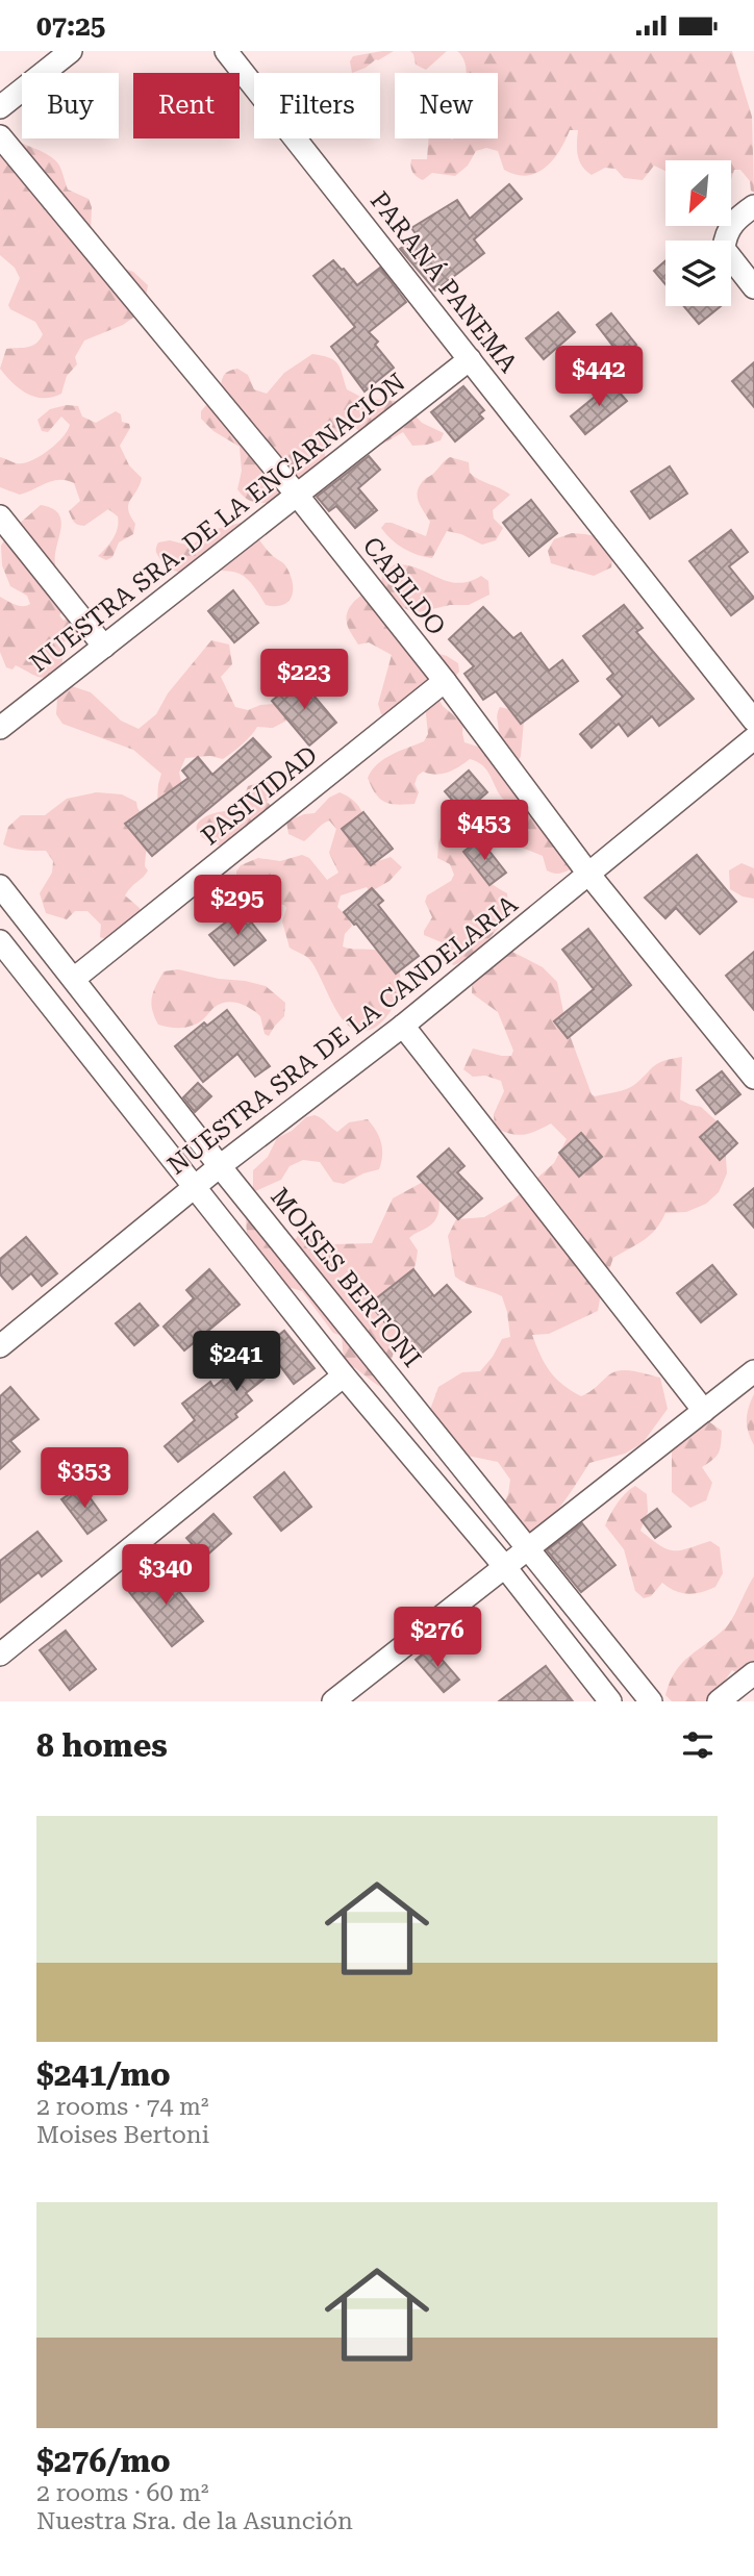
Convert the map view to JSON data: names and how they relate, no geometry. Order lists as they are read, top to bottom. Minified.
{"streets":{"street":["PARANÁ PANEMA","NUESTRA SRA. DE LA ENCARNACIÓN","CABILDO","PASIVIDAD","NUESTRA SRA DE LA CANDELARIA","MOISES BERTONI"]},"crossings":[["PARANÁ PANEMA","NUESTRA SRA. DE LA ENCARNACIÓN"],["NUESTRA SRA. DE LA ENCARNACIÓN","CABILDO"],["CABILDO","PASIVIDAD"],["CABILDO","NUESTRA SRA DE LA CANDELARIA"],["PASIVIDAD","MOISES BERTONI"],["NUESTRA SRA DE LA CANDELARIA","MOISES BERTONI"]],"north":"bottom left","page":{"status":"07:25","chip":["Buy","Rent","Filters","New"],"price":["$442","$223","$453","$295","$241","$353","$340","$276"],"heading":"8 homes","list":[{"name":"$241/mo","note":"2 rooms · 74 m² · Moises Bertoni"},{"name":"$276/mo","note":"2 rooms · 60 m² · Nuestra Sra. de la Asunción"}]}}
